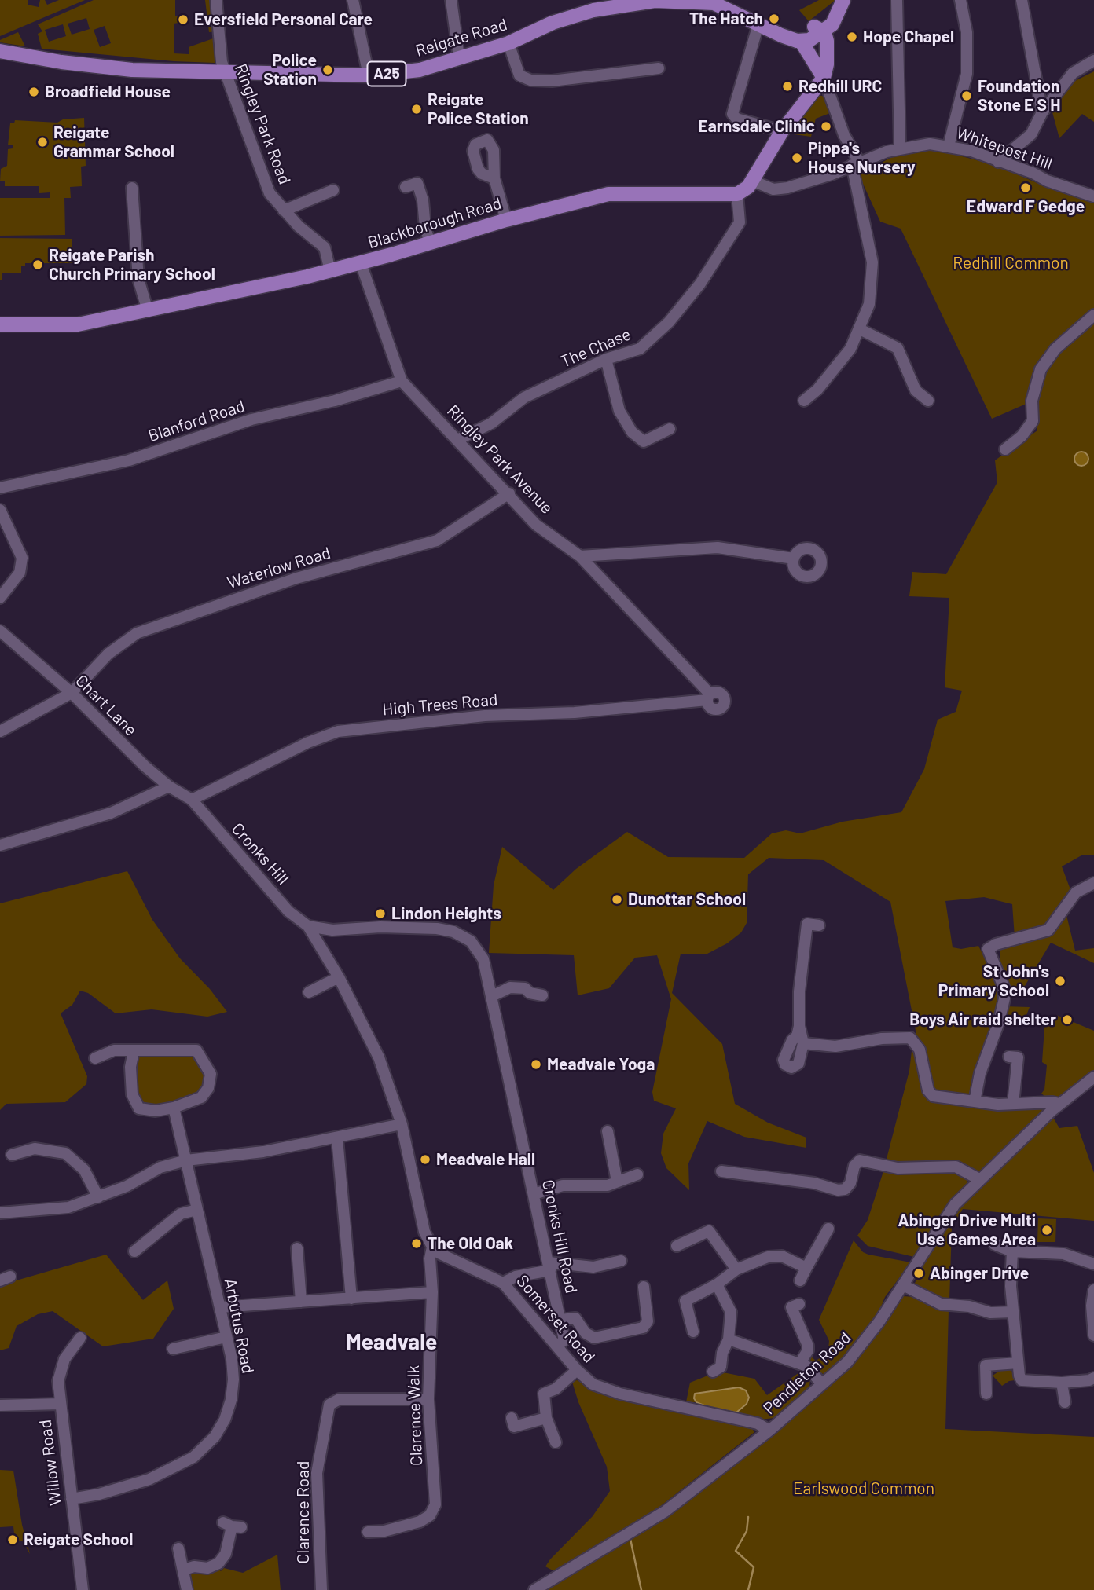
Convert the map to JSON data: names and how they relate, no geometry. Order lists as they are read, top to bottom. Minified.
{"streets":{"main road":["Reigate Road","A25","Blackborough Road"],"street":["Ringley Park Road","Whitepost Hill","The Chase","Blanford Road","Ringley Park Avenue","Waterlow Road","High Trees Road","Chart Lane","Cronks Hill","Cronks Hill Road","Somerset Road","Arbutus Road","Pendleton Road","Clarence Walk","Willow Road","Clarence Road"]},"crossings":[["Reigate Road","A25"],["Reigate Road","Ringley Park Road"],["Ringley Park Road","Blackborough Road"],["Blackborough Road","The Chase"],["Blackborough Road","Ringley Park Avenue"],["The Chase","Ringley Park Avenue"],["Blanford Road","Ringley Park Avenue"],["Ringley Park Avenue","Waterlow Road"],["Ringley Park Avenue","High Trees Road"],["Waterlow Road","Chart Lane"],["High Trees Road","Chart Lane"],["High Trees Road","Cronks Hill"],["Chart Lane","Cronks Hill"],["Cronks Hill","Cronks Hill Road"],["Cronks Hill Road","Somerset Road"],["Somerset Road","Pendleton Road"],["Somerset Road","Clarence Walk"],["Arbutus Road","Willow Road"],["Clarence Walk","Clarence Road"]],"districts":["Meadvale"],"parks":["Redhill Common","Earlswood Common"],"places":["The Hatch","Eversfield Personal Care","Hope Chapel","Police Station","Redhill URC","Broadfield House","Foundation Stone E S H","Reigate Police Station","Earnsdale Clinic","Reigate Grammar School","Pippa's House Nursery","Edward F Gedge","Reigate Parish Church Primary School","Dunottar School","Lindon Heights","St John's Primary School","Boys Air raid shelter","Meadvale Yoga","Meadvale Hall","Abinger Drive Multi Use Games Area","The Old Oak","Abinger Drive","Reigate School"]}
